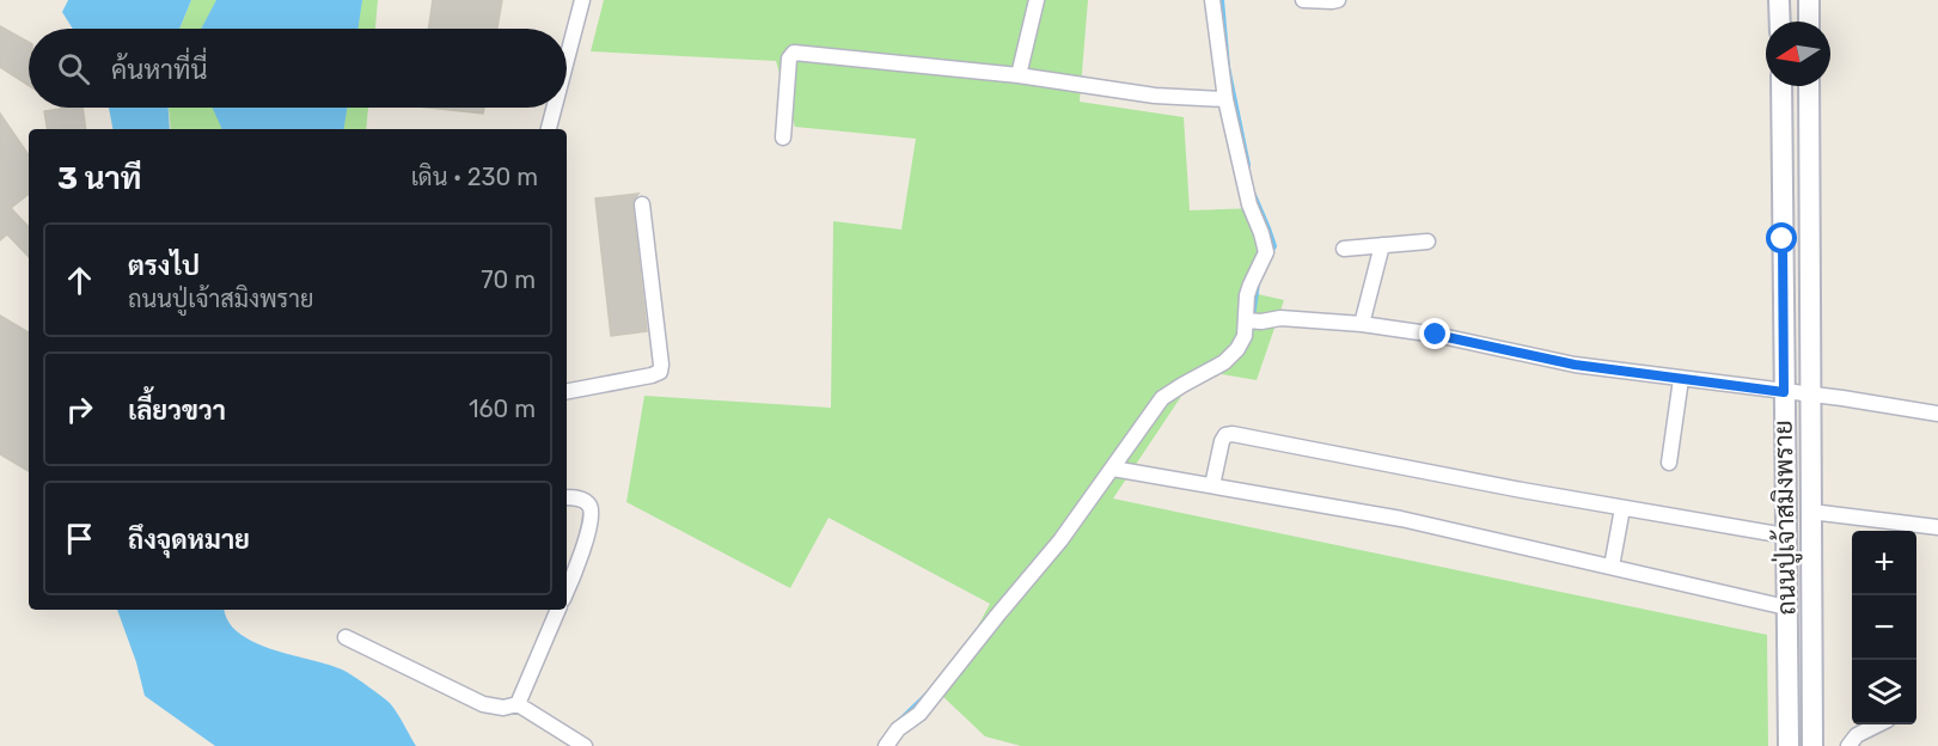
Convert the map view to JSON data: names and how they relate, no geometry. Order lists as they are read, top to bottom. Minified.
{"streets":{"main road":["ถนนปู่เจ้าสมิงพราย"]},"north":"left","page":{"search":"ค้นหาที่นี่","heading":["3 นาที","เดิน · 230 m"],"list":[["ตรงไป","ถนนปู่เจ้าสมิงพราย","70 m"],["เลี้ยวขวา","160 m"],"ถึงจุดหมาย"],"map_buttons":["+","−"]}}
